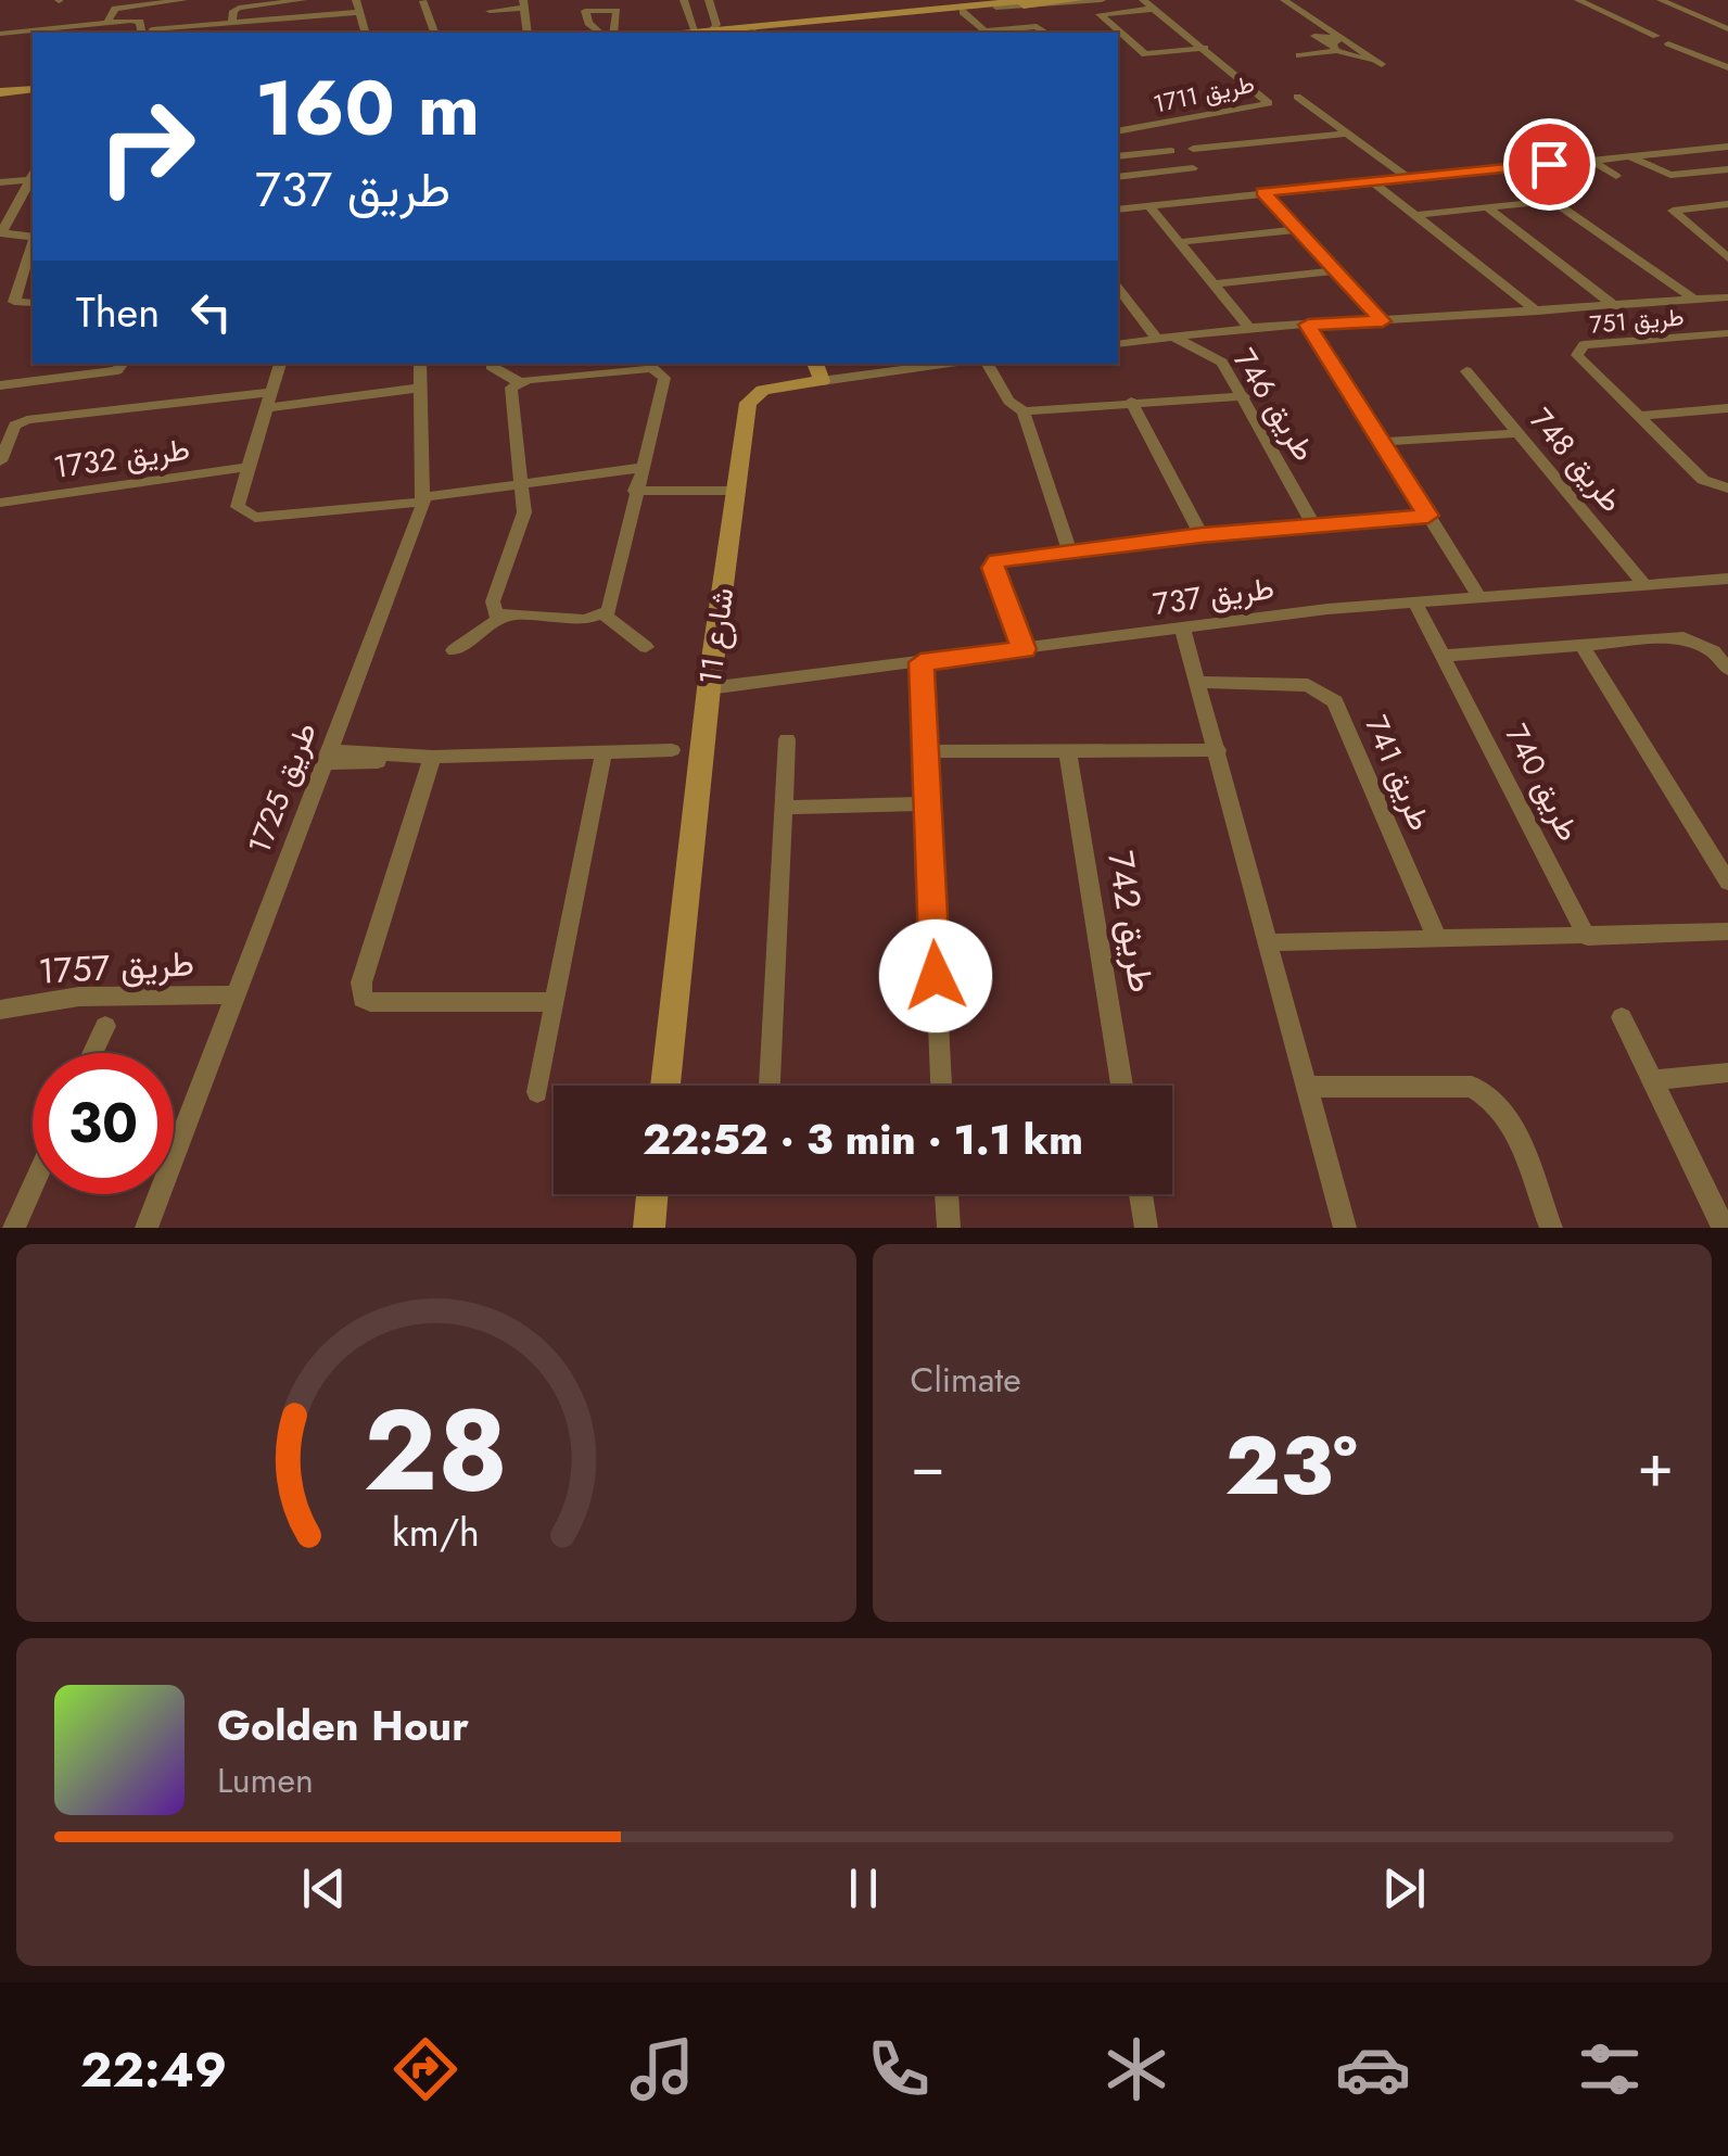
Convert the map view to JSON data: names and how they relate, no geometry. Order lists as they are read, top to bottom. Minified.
{"streets":{"street":["طريق 1711","طريق 751","طريق 746","طريق 1732","طريق 748","طريق 737","شارع 11","طريق 741","طريق 740","طريق 1725","طريق 742","طريق 1757"]},"crossings":[["طريق 748","طريق 737"],["طريق 737","شارع 11"],["طريق 737","طريق 740"],["طريق 1725","طريق 1757"]],"page":{"turn":["160 m","طريق 737"],"then":"Then","limit":"30","trip":"22:52 · 3 min · 1.1 km","tile":"Climate","heat":["−","23°","+"],"song":["Golden Hour","Lumen"],"tabs":"22:49","gauge":["28","km/h"]}}
